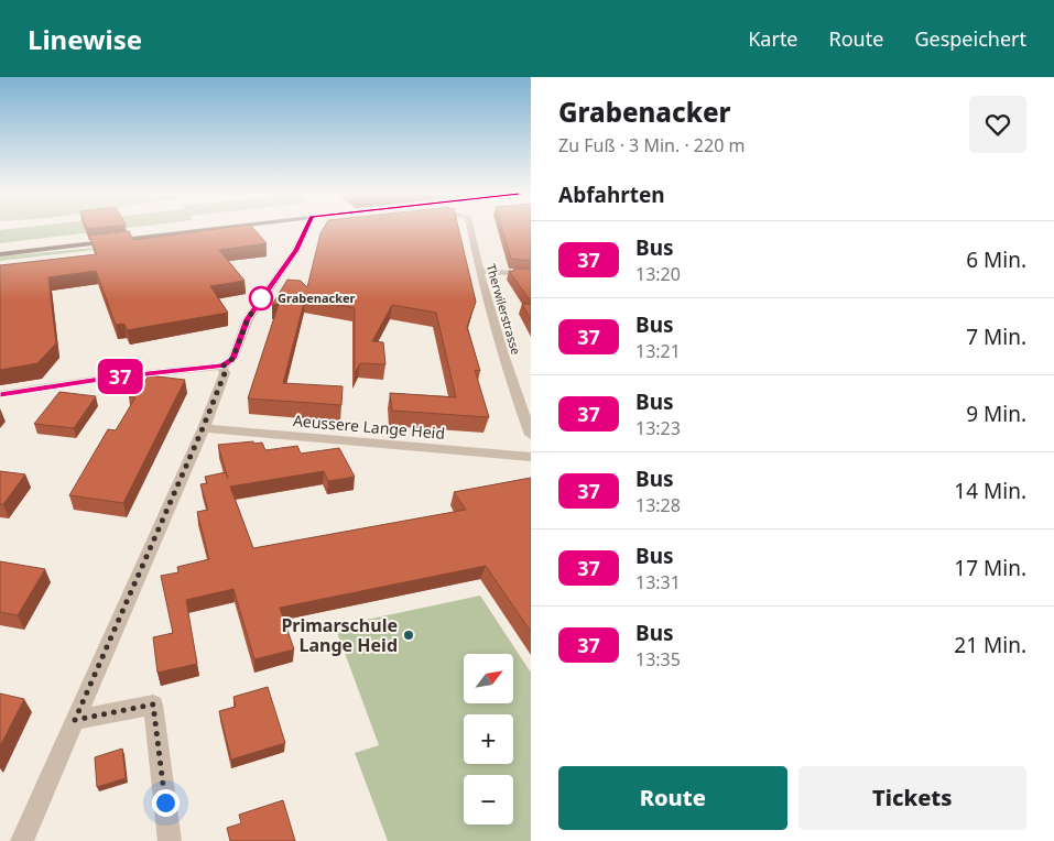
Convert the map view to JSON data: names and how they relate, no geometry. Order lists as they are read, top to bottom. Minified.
{"streets":{"street":["Therwilerstrasse","Aeussere Lange Heid"]},"places":["Grabenacker","Primarschule Lange Heid"],"lines":["bus line 37"],"north":"top right","page":{"header":"Linewise","nav":["Karte","Route","Gespeichert"],"on_map":"37","heading":[["Grabenacker","Zu Fuß · 3 Min. · 220 m"],"Abfahrten"],"list":[{"mark":"37","name":"Bus","note":"13:20","value":"6 Min."},{"mark":"37","name":"Bus","note":"13:21","value":"7 Min."},{"mark":"37","name":"Bus","note":"13:23","value":"9 Min."},{"mark":"37","name":"Bus","note":"13:28","value":"14 Min."},{"mark":"37","name":"Bus","note":"13:31","value":"17 Min."},{"mark":"37","name":"Bus","note":"13:35","value":"21 Min."}],"map_buttons":["+","−"],"buttons":["Route","Tickets"]}}
